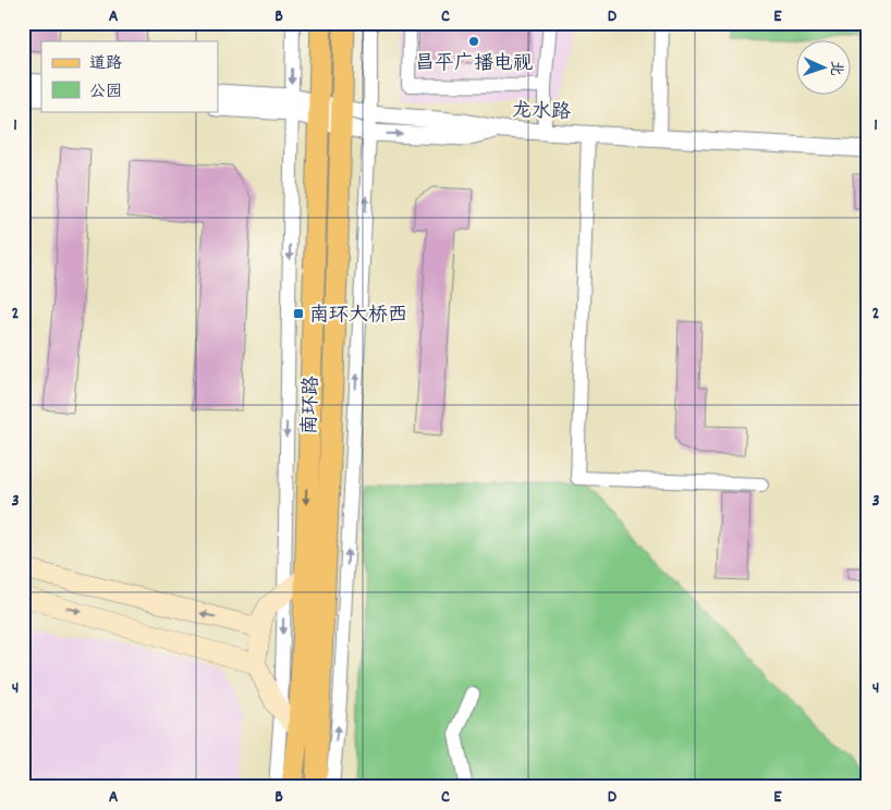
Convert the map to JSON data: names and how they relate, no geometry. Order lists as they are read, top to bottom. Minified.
{"streets":{"main road":["南环路"],"street":["龙水路"]},"crossings":[["龙水路","南环路"]],"places":{"other":["昌平广播电视"],"transit":["南环大桥西"]},"legend":["道路","公园"],"north":"right","grid":{"columns":["A","B","C","D","E"],"rows":["1","2","3","4"]}}
